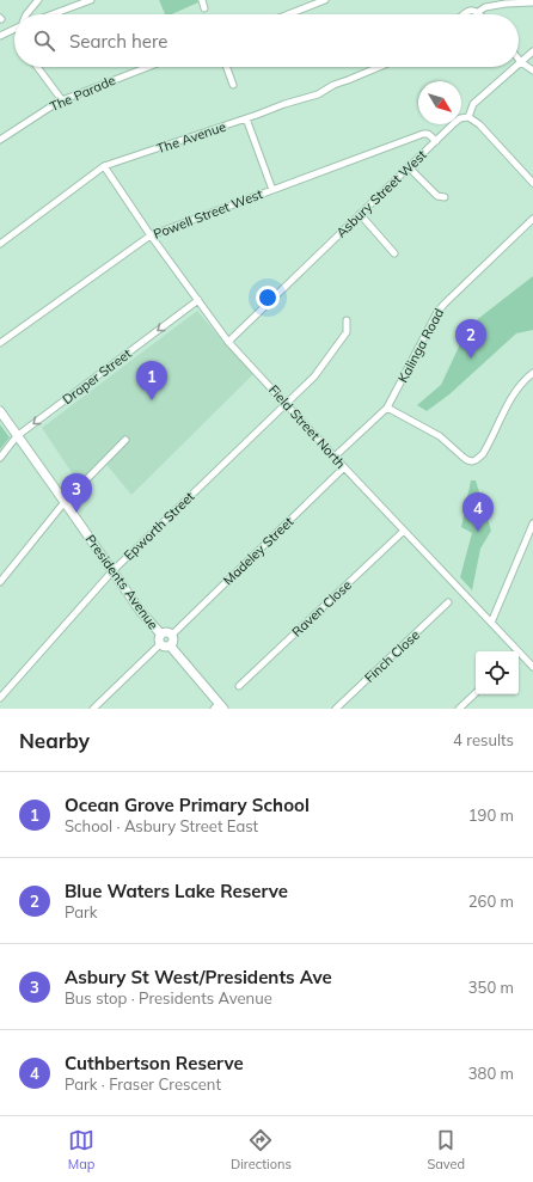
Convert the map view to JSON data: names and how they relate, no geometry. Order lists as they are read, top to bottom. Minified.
{"streets":{"street":["The Parade","The Avenue","Asbury Street West","Powell Street West","Kalinga Road","Draper Street","Field Street North","Epworth Street","Madeley Street","Presidents Avenue","Raven Close","Finch Close"]},"crossings":[["The Avenue","Field Street North"],["Asbury Street West","Powell Street West"],["Asbury Street West","Field Street North"],["Powell Street West","Field Street North"],["Kalinga Road","Field Street North"],["Draper Street","Field Street North"],["Draper Street","Presidents Avenue"],["Field Street North","Epworth Street"],["Field Street North","Madeley Street"],["Field Street North","Raven Close"],["Epworth Street","Presidents Avenue"],["Madeley Street","Presidents Avenue"]],"one_way":["Draper Street"],"north":"bottom right","page":{"search":"Search here","pins":["2","1","3","4"],"heading":["Nearby","4 results"],"list":[{"mark":"1","name":"Ocean Grove Primary School","note":"School · Asbury Street East","value":"190 m"},{"mark":"2","name":"Blue Waters Lake Reserve","note":"Park","value":"260 m"},{"mark":"3","name":"Asbury St West/Presidents Ave","note":"Bus stop · Presidents Avenue","value":"350 m"},{"mark":"4","name":"Cuthbertson Reserve","note":"Park · Fraser Crescent","value":"380 m"}],"nav":["Map","Directions","Saved"]}}
